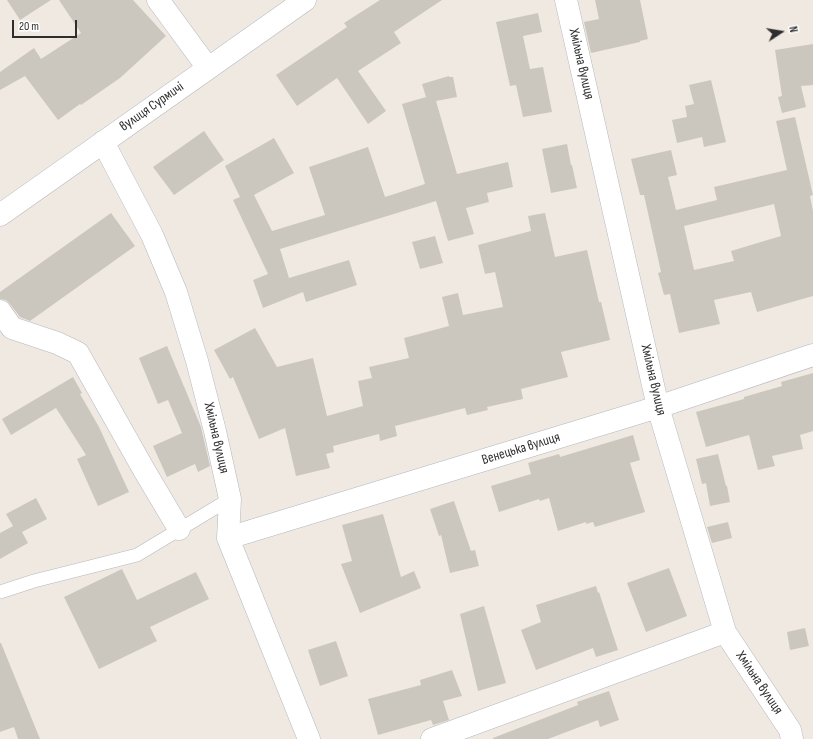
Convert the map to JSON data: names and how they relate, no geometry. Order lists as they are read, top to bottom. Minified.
{"streets":{"street":["Хмільна вулиця","вулиця Сурмичі","Венецька вулиця"]},"crossings":[["Хмільна вулиця","вулиця Сурмичі"],["Хмільна вулиця","Венецька вулиця"]],"scale_bar":"20 m","north":"right"}
